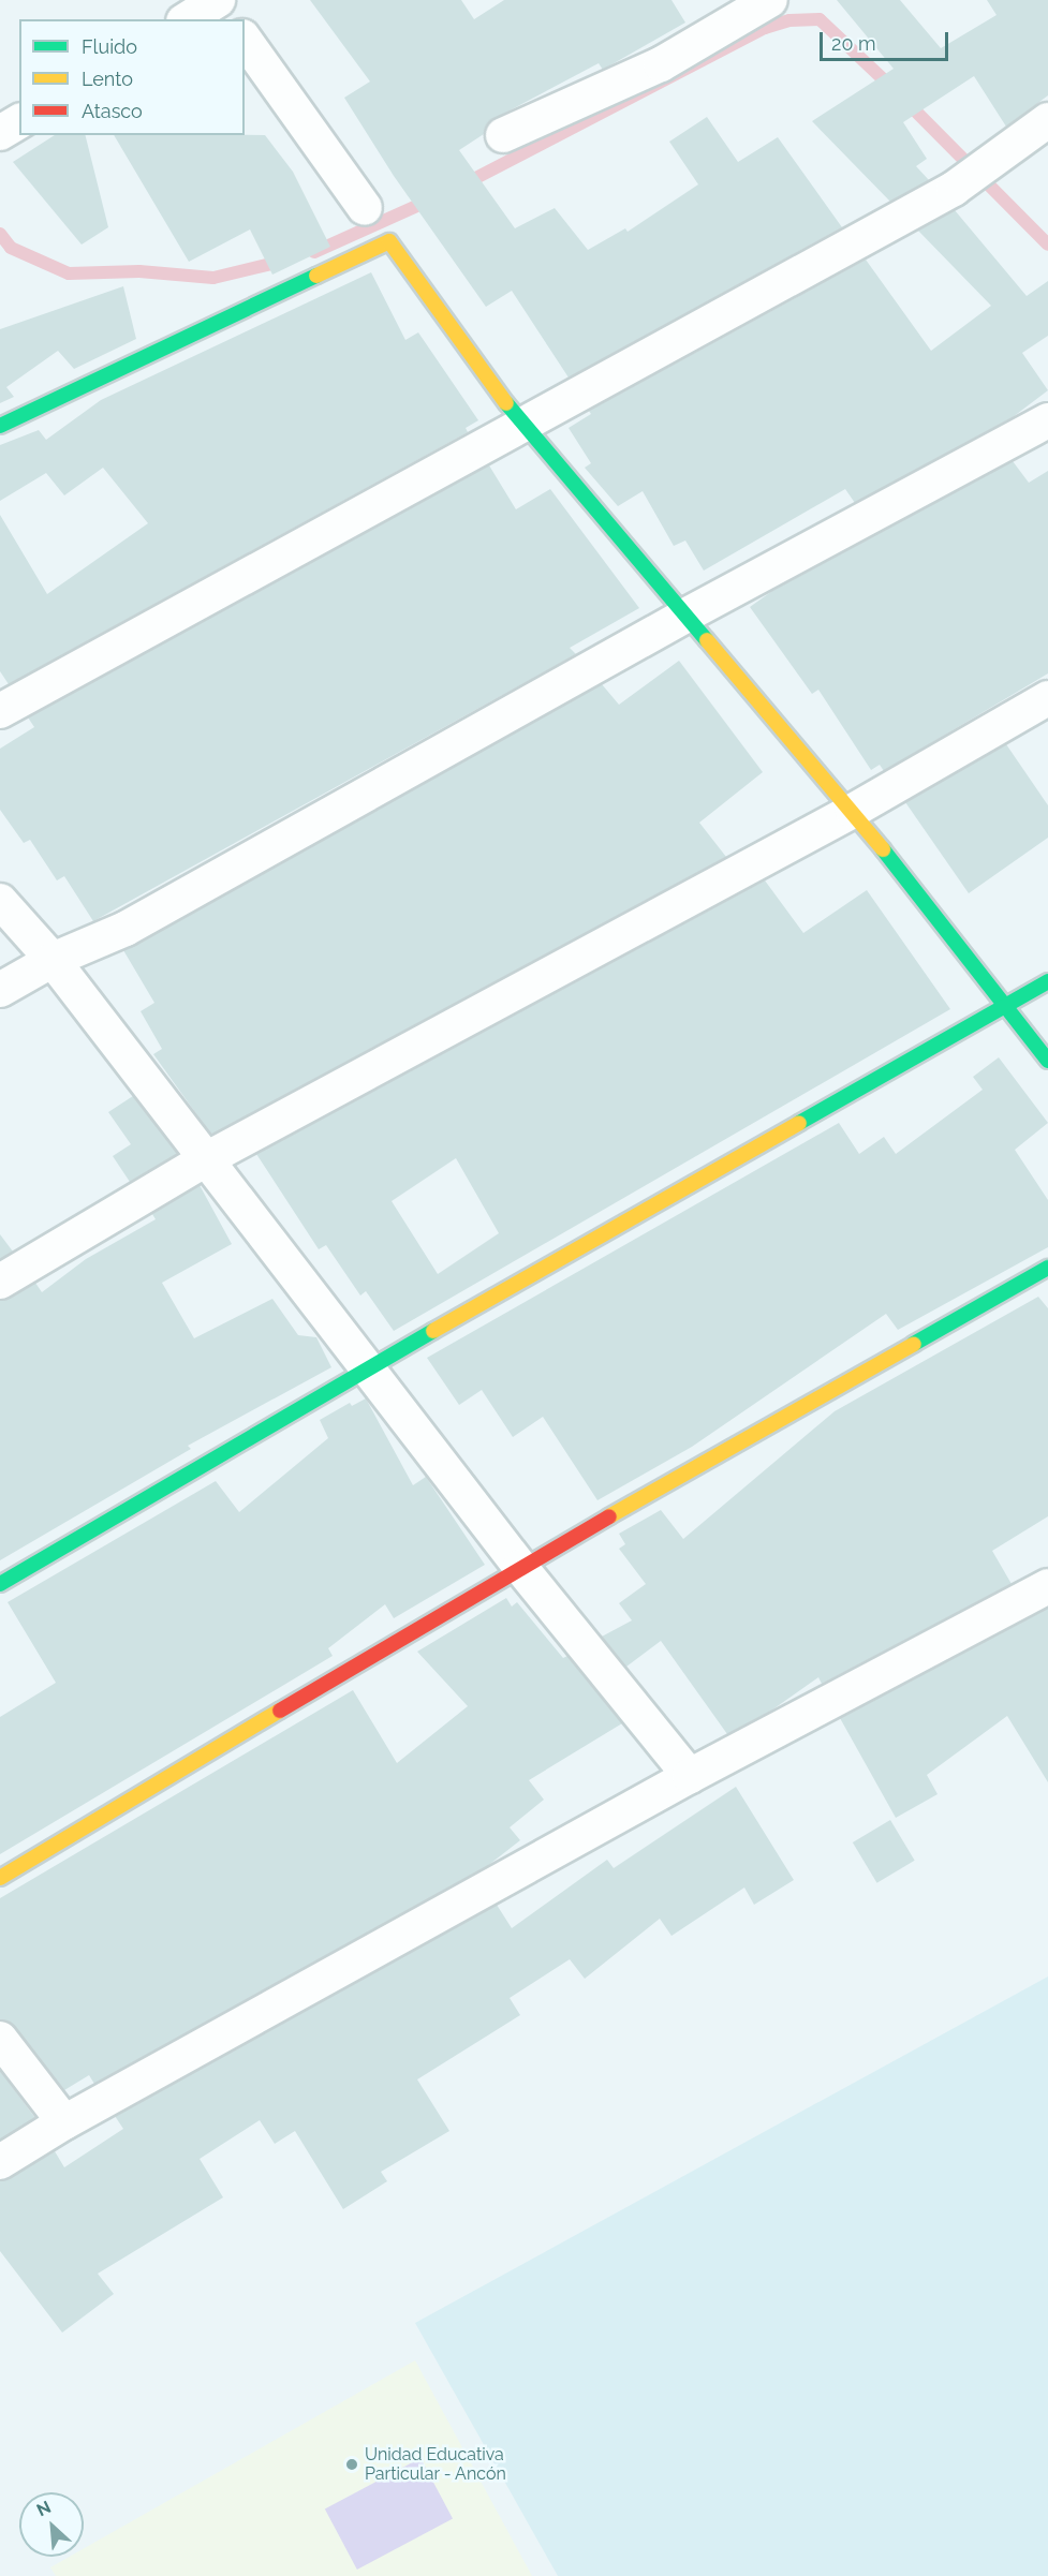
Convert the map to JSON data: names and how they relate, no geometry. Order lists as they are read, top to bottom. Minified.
{"places":["Unidad Educativa Particular - Ancón"],"legend":["Fluido","Lento","Atasco"],"scale_bar":"20 m","north":"top left"}
